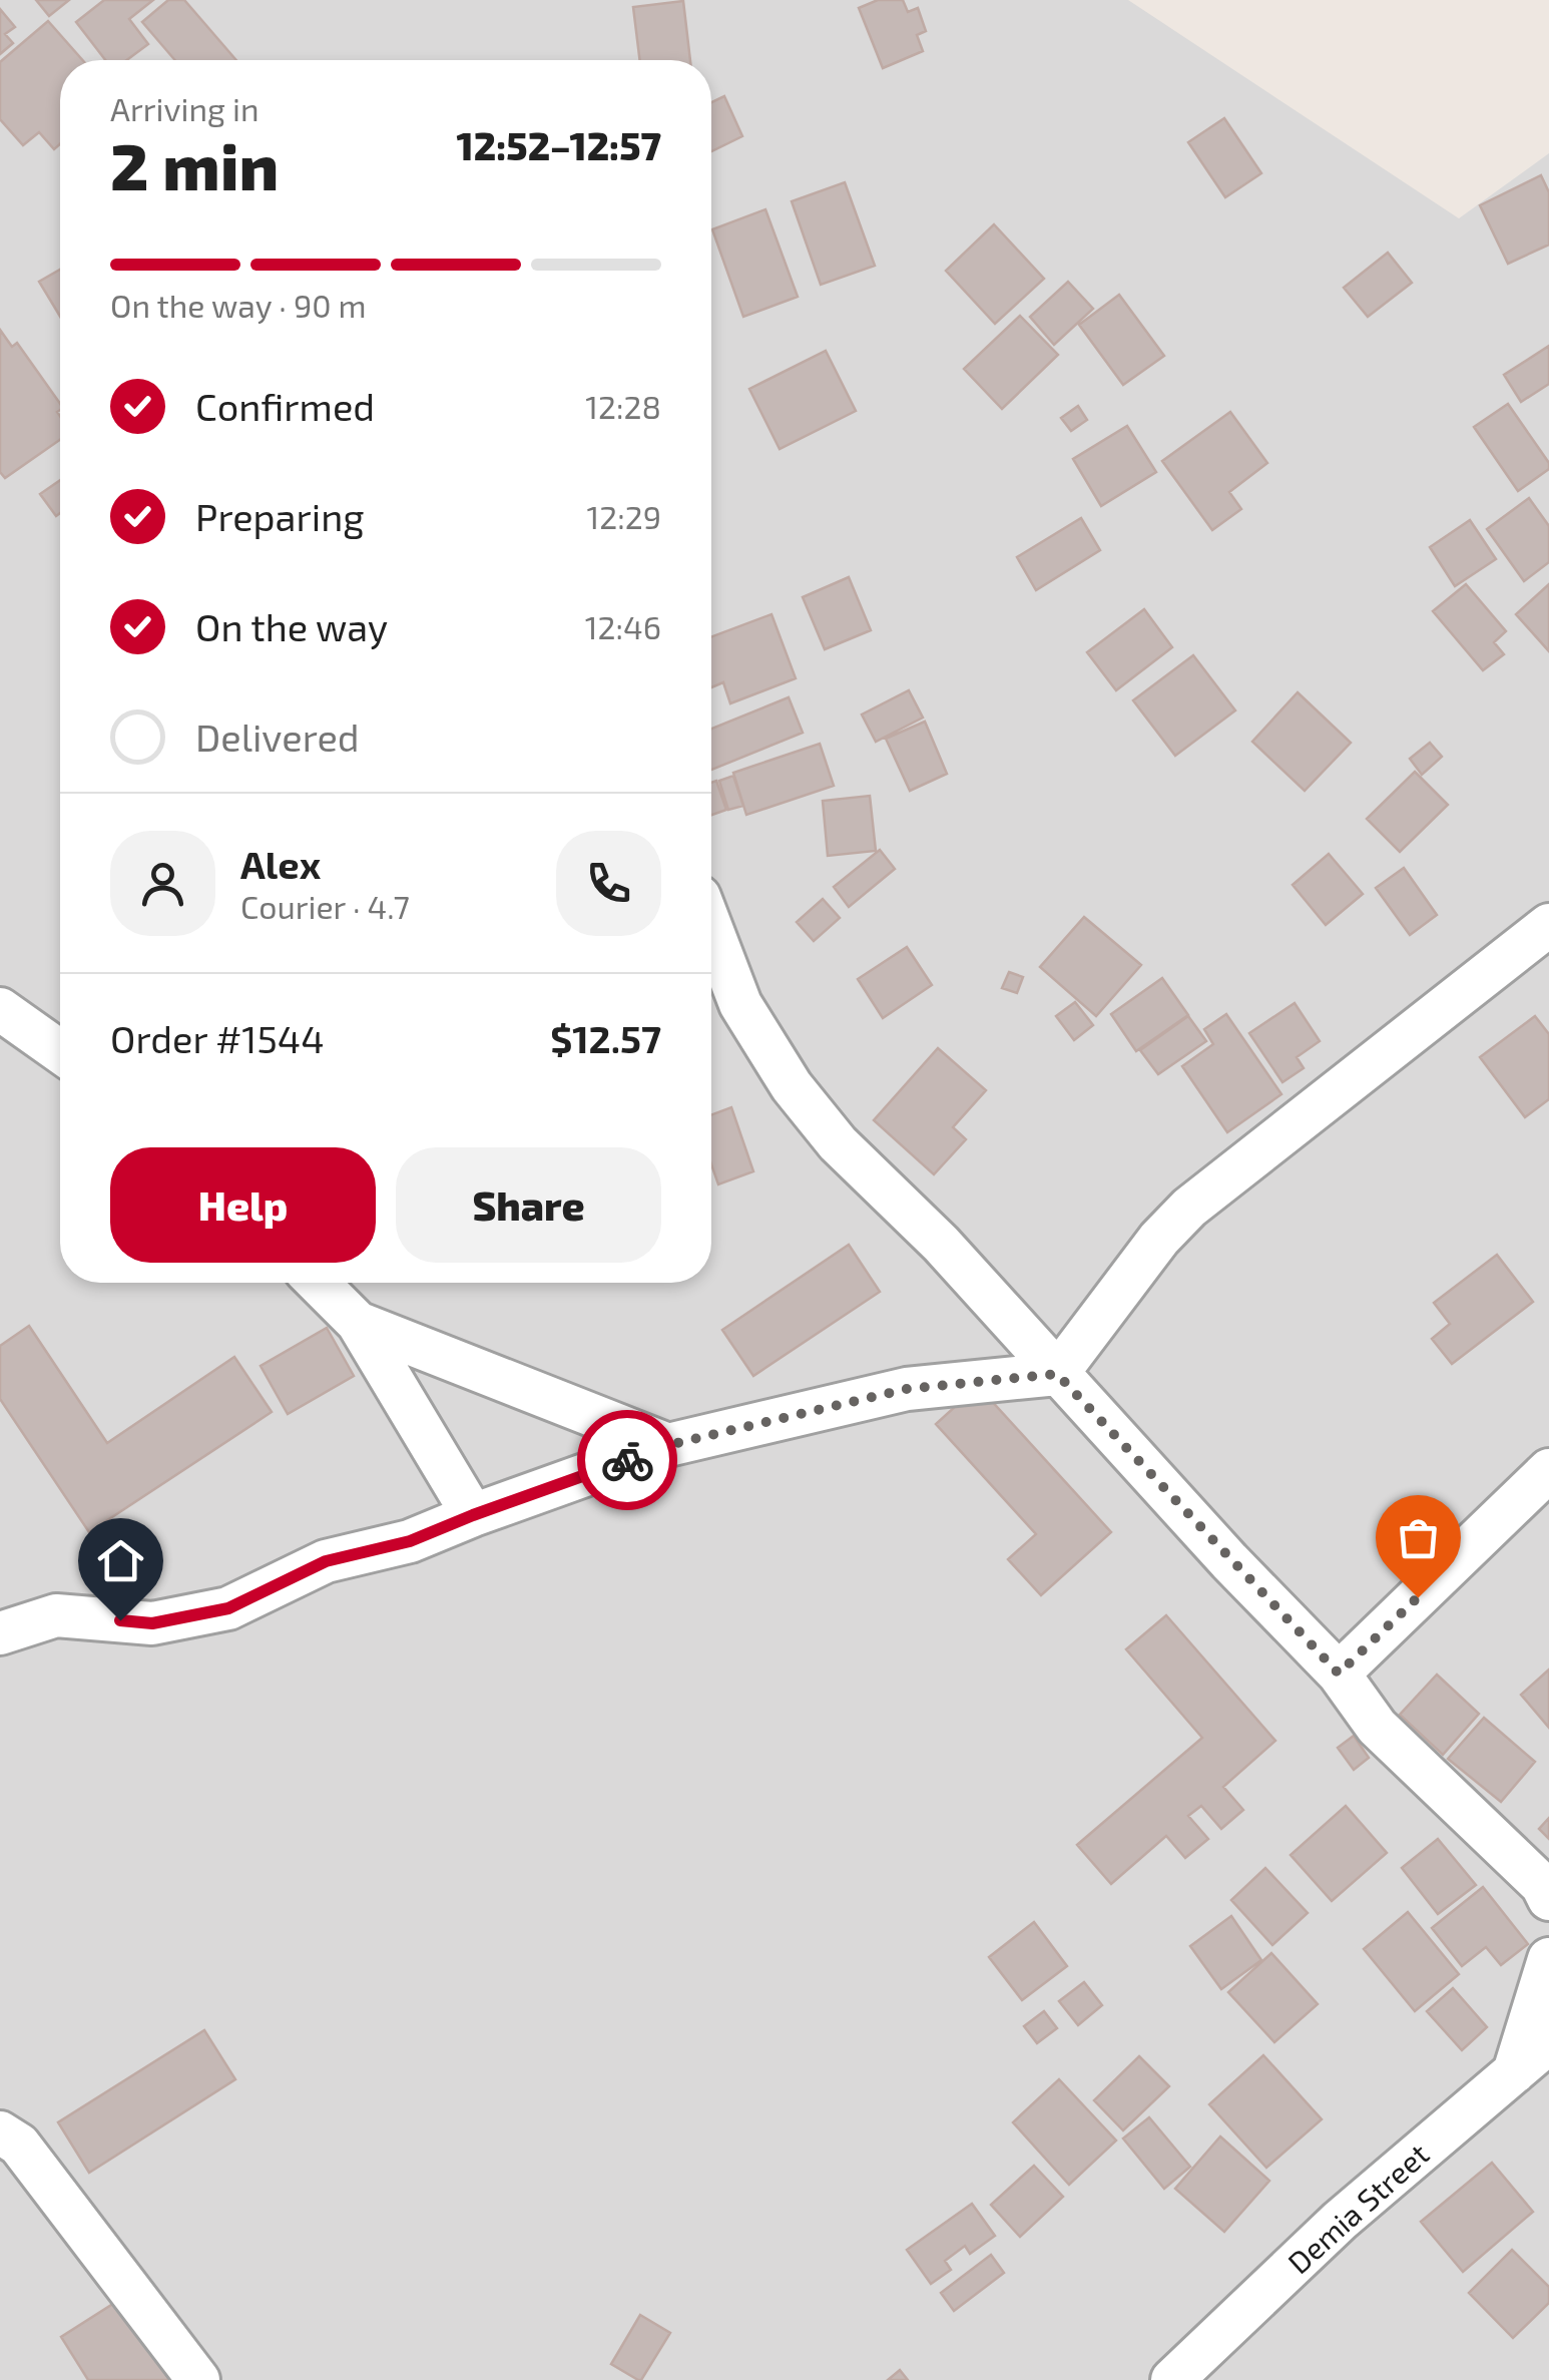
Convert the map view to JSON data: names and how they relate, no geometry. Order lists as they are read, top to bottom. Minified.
{"streets":{"street":["Demia Street"]},"page":{"heading":["2 min","Arriving in","12:52–12:57"],"panel":["Alex","Courier · 4.7","Order #1544","$12.57"],"bar":"On the way · 90 m","list":[["Confirmed","12:28"],["Preparing","12:29"],["On the way","12:46"],"Delivered"],"buttons":["Help","Share"]}}
